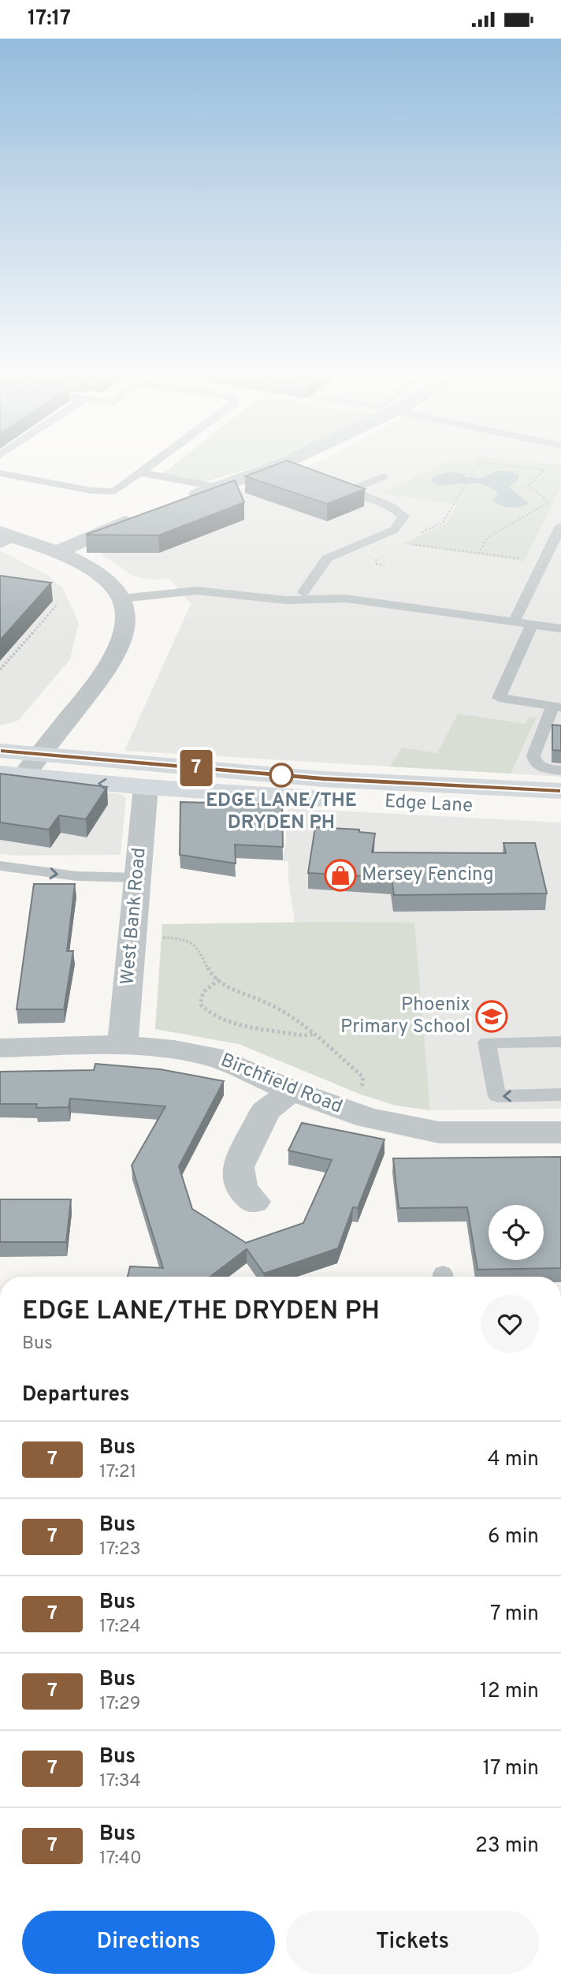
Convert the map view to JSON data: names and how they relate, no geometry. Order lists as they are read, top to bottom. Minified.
{"streets":{"highway":["Edge Lane"],"street":["West Bank Road","Birchfield Road"]},"crossings":[["Edge Lane","West Bank Road"],["West Bank Road","Birchfield Road"]],"places":{"other":["EDGE LANE/THE DRYDEN PH"],"shop":["Mersey Fencing"],"school or university":["Phoenix Primary School"]},"lines":["bus line 7"],"page":{"status":"17:17","on_map":"7","heading":[["EDGE LANE/THE DRYDEN PH","Bus"],"Departures"],"list":[{"mark":"7","name":"Bus","note":"17:21","value":"4 min"},{"mark":"7","name":"Bus","note":"17:23","value":"6 min"},{"mark":"7","name":"Bus","note":"17:24","value":"7 min"},{"mark":"7","name":"Bus","note":"17:29","value":"12 min"},{"mark":"7","name":"Bus","note":"17:34","value":"17 min"},{"mark":"7","name":"Bus","note":"17:40","value":"23 min"}],"buttons":["Directions","Tickets"]}}
